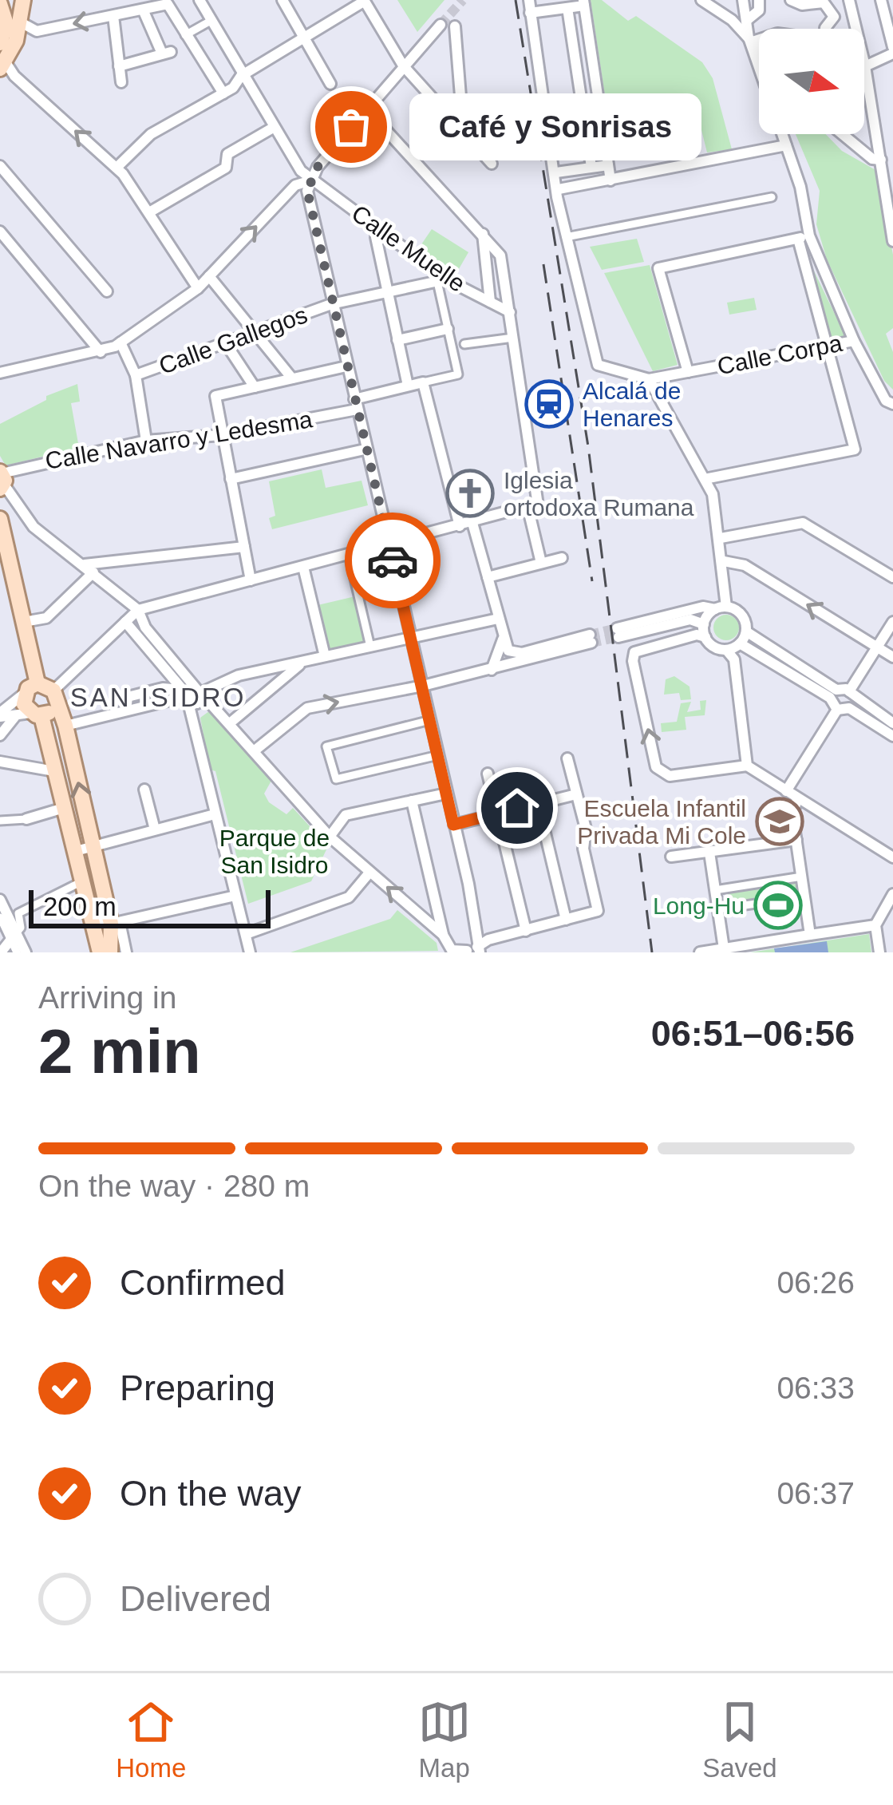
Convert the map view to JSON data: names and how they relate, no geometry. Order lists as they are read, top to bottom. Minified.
{"streets":{"street":["Calle Muelle","Calle Gallegos","Calle Corpa","Calle Navarro y Ledesma"]},"crossings":[["Calle Muelle","Calle Gallegos"],["Calle Gallegos","Calle Navarro y Ledesma"]],"districts":["SAN ISIDRO"],"parks":["Parque de San Isidro"],"places":{"other":["Café y Sonrisas"],"station":["Alcalá de Henares"],"church":["Iglesia ortodoxa Rumana"],"school or university":["Escuela Infantil Privada Mi Cole"],"sports":["Long-Hu"]},"scale_bar":"200 m","north":"right","page":{"bubble":"Café y Sonrisas","scale":"200 m","heading":["2 min","Arriving in","06:51–06:56"],"bar":"On the way · 280 m","list":[["Confirmed","06:26"],["Preparing","06:33"],["On the way","06:37"],"Delivered"],"tabs":["Home","Map","Saved"]}}
